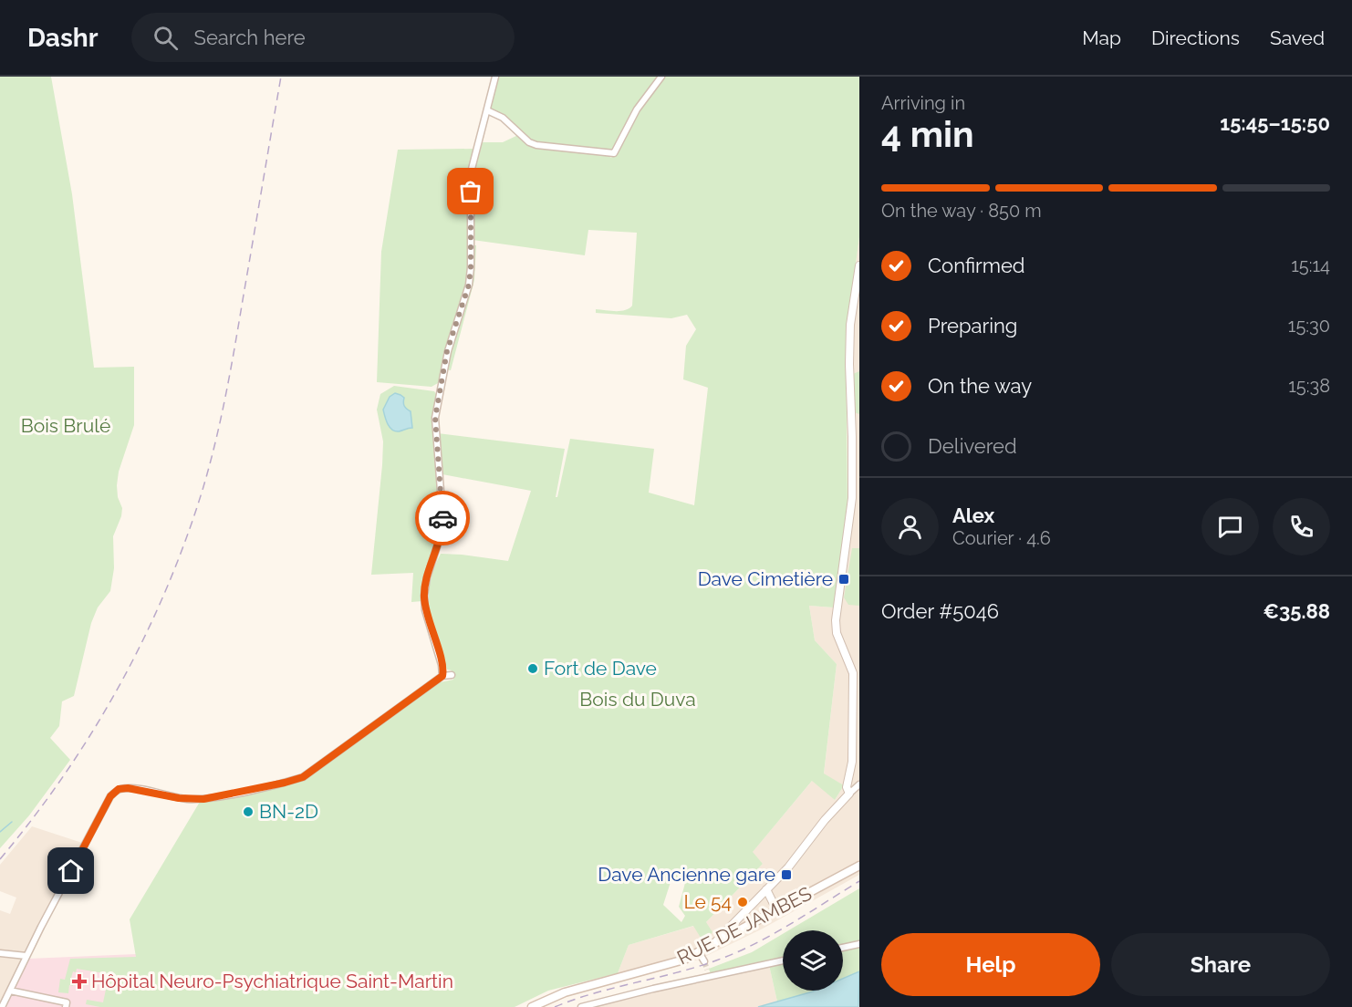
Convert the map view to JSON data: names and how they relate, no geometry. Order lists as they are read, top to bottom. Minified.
{"streets":{"main road":["RUE DE JAMBES"]},"parks":["Bois Brulé","Bois du Duva"],"places":{"transit":["Dave Cimetière","Dave Ancienne gare"],"other":["Fort de Dave","BN-2D","Le 54"],"health":["Hôpital Neuro-Psychiatrique Saint-Martin"]},"page":{"header":"Dashr","search":"Search here","nav":["Map","Directions","Saved"],"heading":["4 min","Arriving in","15:45–15:50"],"panel":["Alex","Courier · 4.6","Order #5046","€35.88"],"bar":"On the way · 850 m","list":[["Confirmed","15:14"],["Preparing","15:30"],["On the way","15:38"],"Delivered"],"buttons":["Help","Share"]}}
